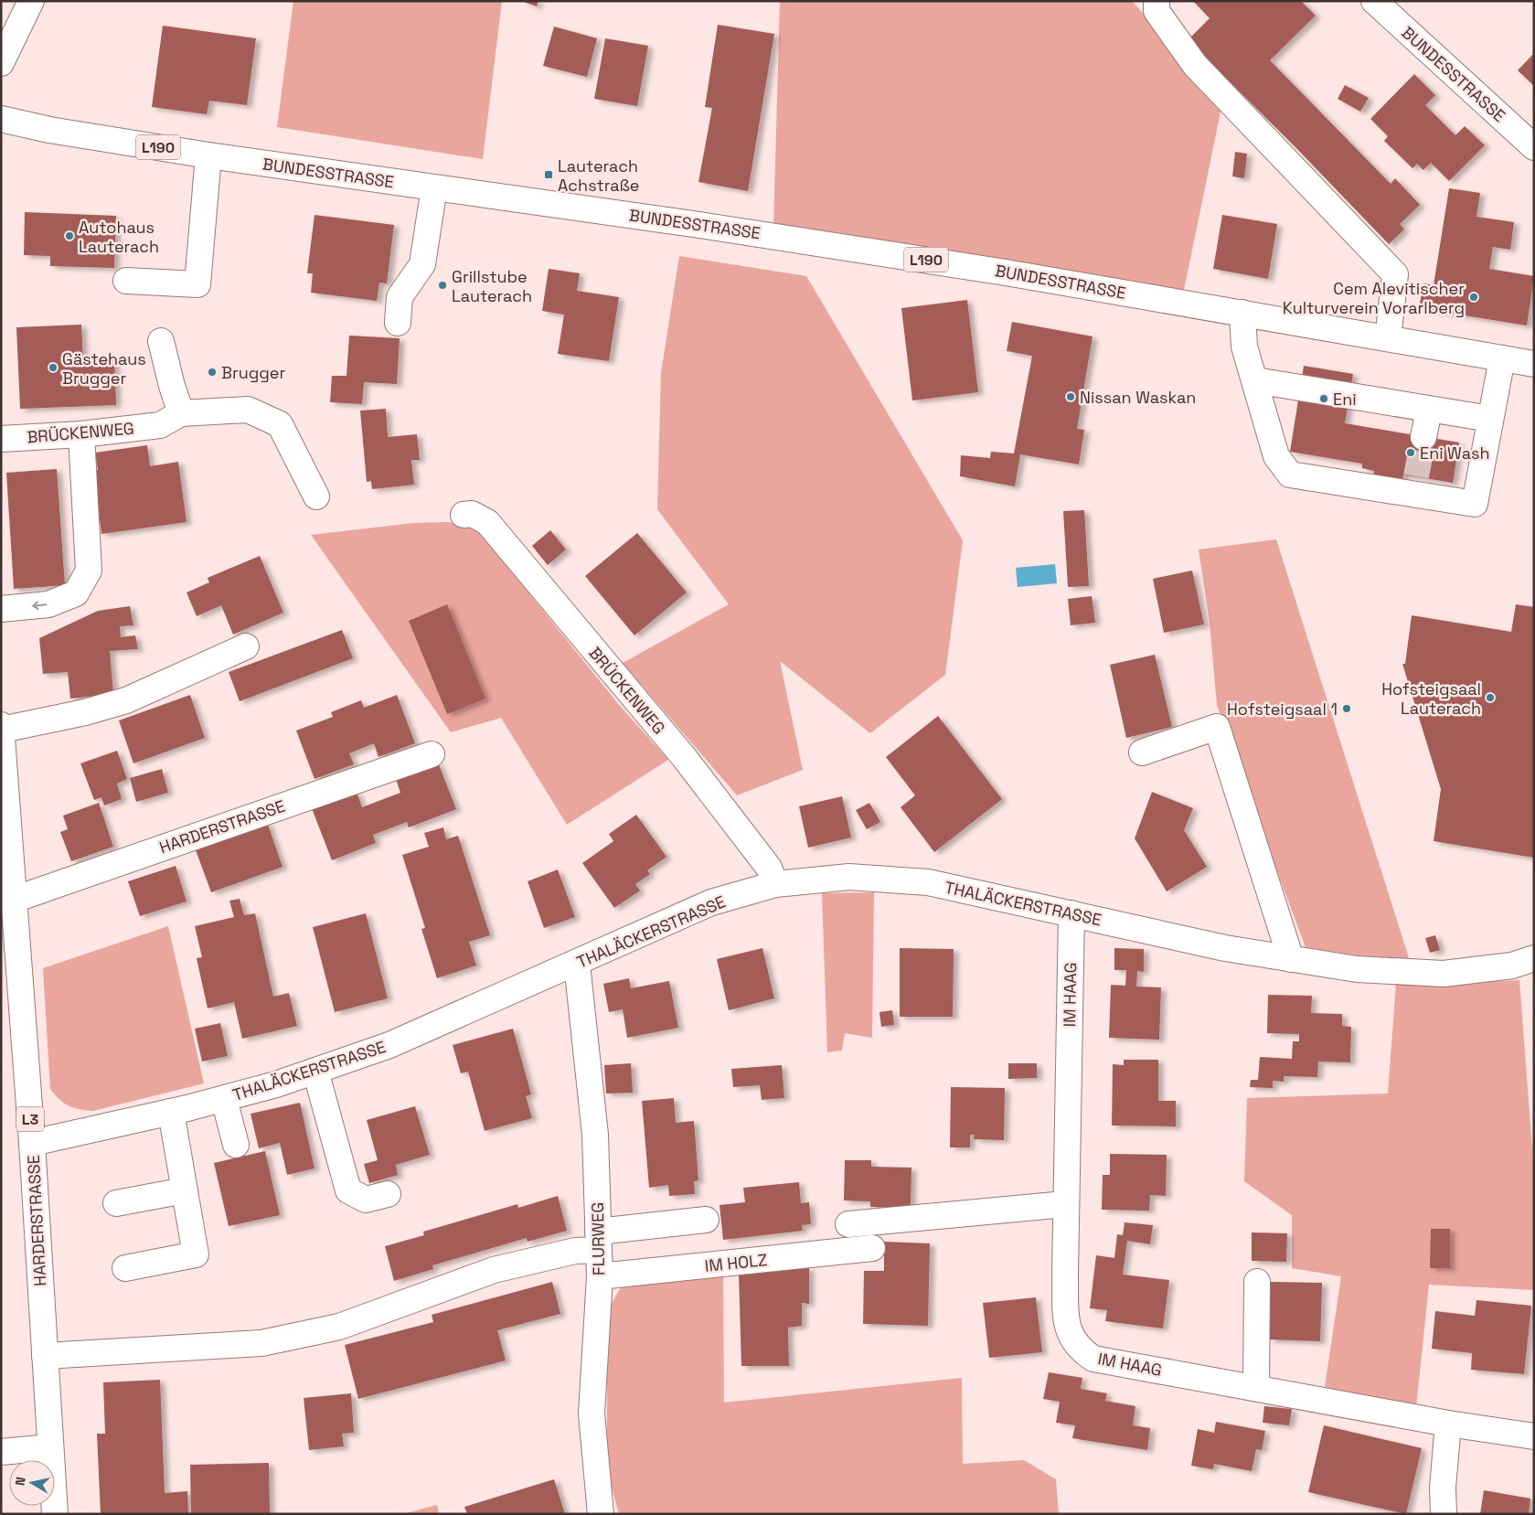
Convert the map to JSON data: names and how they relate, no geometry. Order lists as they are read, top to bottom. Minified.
{"streets":{"street":["BUNDESSTRASSE","L190","BRÜCKENWEG","HARDERSTRASSE","THALÄCKERSTRASSE","IM HAAG","L3","FLURWEG","IM HOLZ"]},"crossings":[["BRÜCKENWEG","THALÄCKERSTRASSE"],["HARDERSTRASSE","THALÄCKERSTRASSE"],["THALÄCKERSTRASSE","IM HAAG"],["THALÄCKERSTRASSE","FLURWEG"],["FLURWEG","IM HOLZ"]],"places":{"transit":["Lauterach Achstraße"],"other":["Autohaus Lauterach","Grillstube Lauterach","Cem Alevitischer Kulturverein Vorarlberg","Gästehaus Brugger","Brugger","Nissan Waskan","Eni","Eni Wash","Hofsteigsaal Lauterach","Hofsteigsaal 1"]},"north":"left"}
